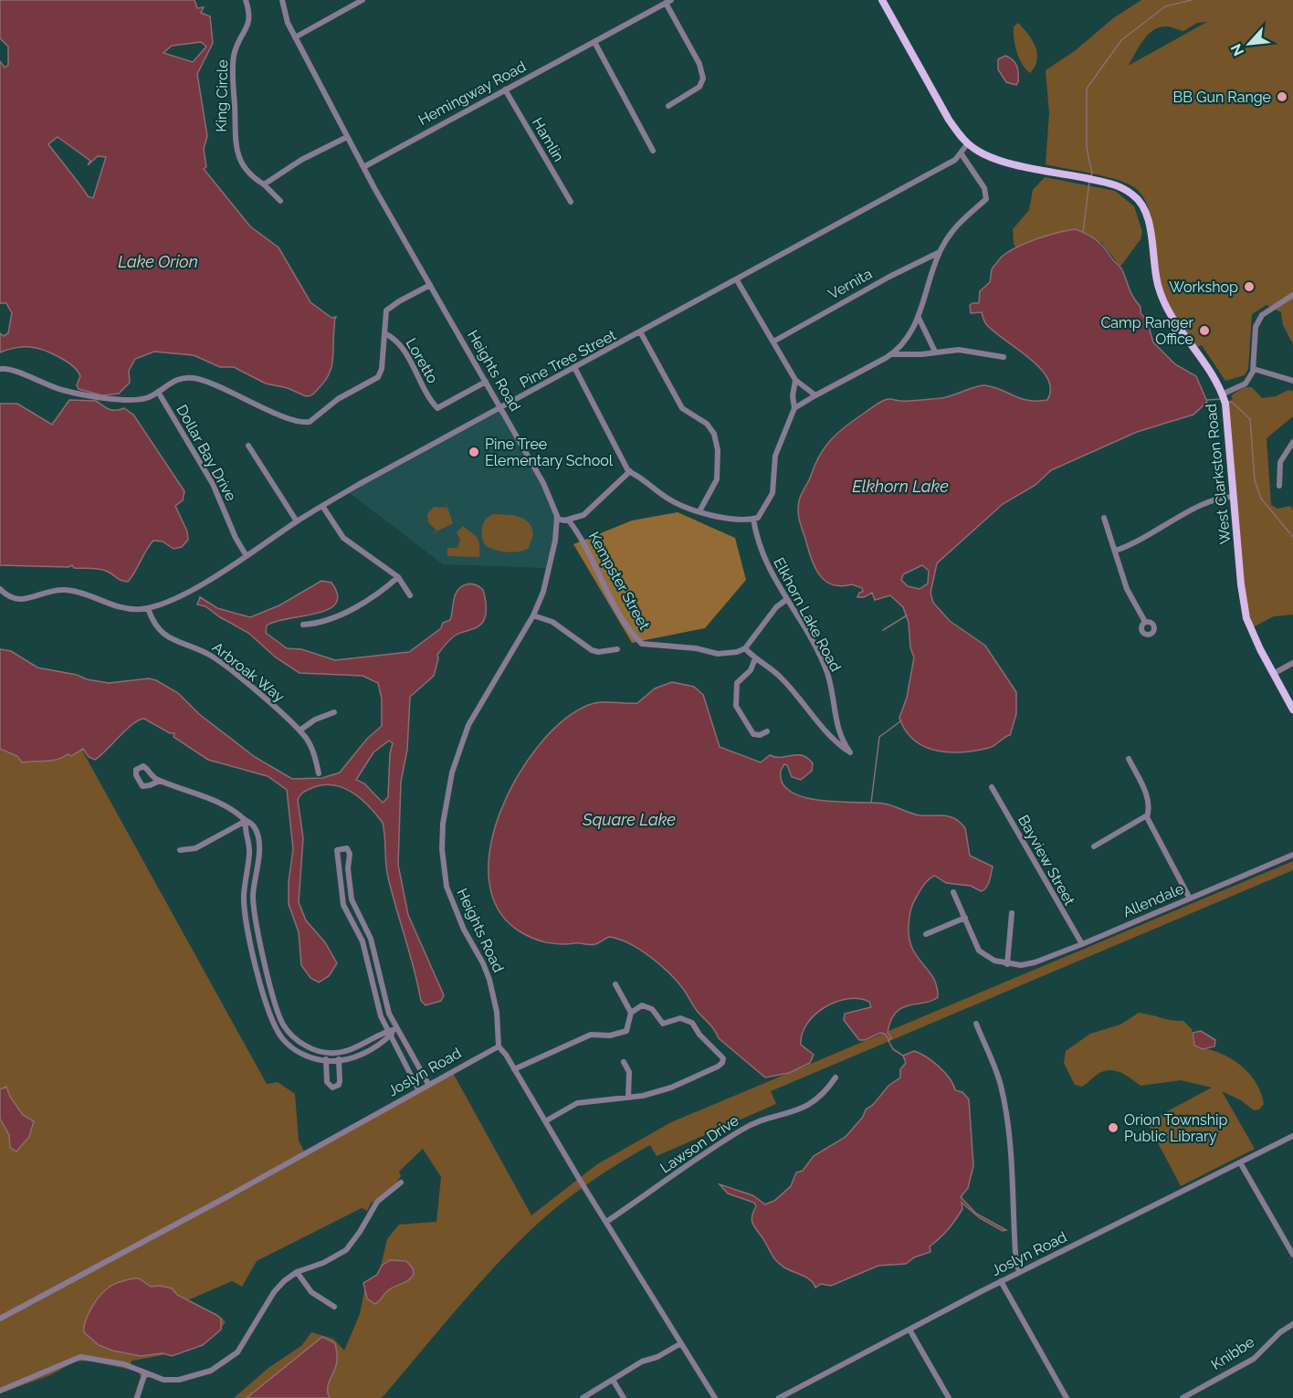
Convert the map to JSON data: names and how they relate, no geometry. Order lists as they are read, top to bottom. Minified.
{"streets":{"main road":["West Clarkston Road"],"street":["Hemingway Road","King Circle","Hamlin","Vernita","Pine Tree Street","Loretto","Heights Road","Dollar Bay Drive","Kempster Street","Elkhorn Lake Road","Arbroak Way","Bayview Street","Allendale","Joslyn Road","Lawson Drive","Knibbe"]},"crossings":[["Hemingway Road","Hamlin"],["Hemingway Road","Heights Road"],["Pine Tree Street","Heights Road"],["Pine Tree Street","Dollar Bay Drive"],["Pine Tree Street","Arbroak Way"],["Loretto","Heights Road"],["Heights Road","Joslyn Road"],["Bayview Street","Allendale"]],"water":["Lake Orion","Elkhorn Lake","Square Lake"],"places":["BB Gun Range","Workshop","Camp Ranger Office","Pine Tree Elementary School","Orion Township Public Library"],"north":"bottom left"}
